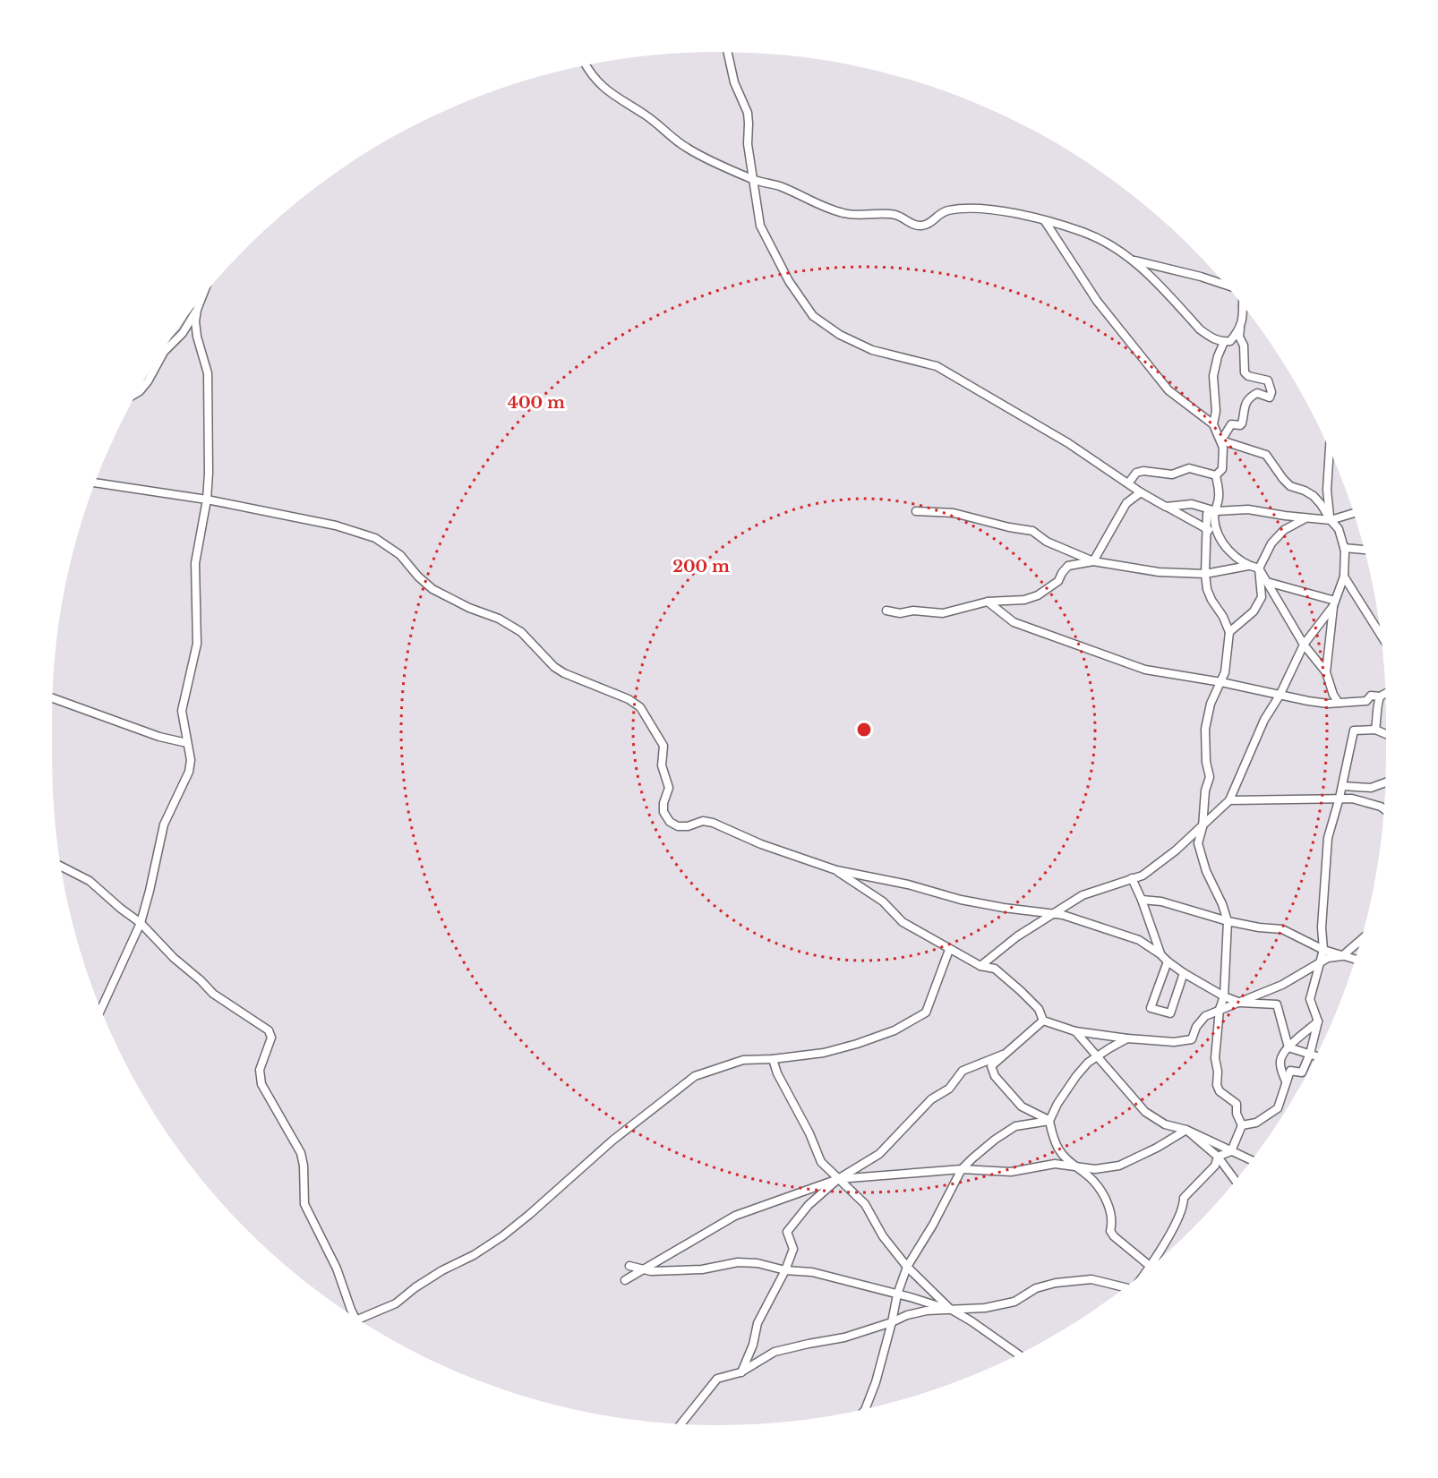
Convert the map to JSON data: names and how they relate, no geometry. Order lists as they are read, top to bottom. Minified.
{"rings":["400 m","200 m"]}
